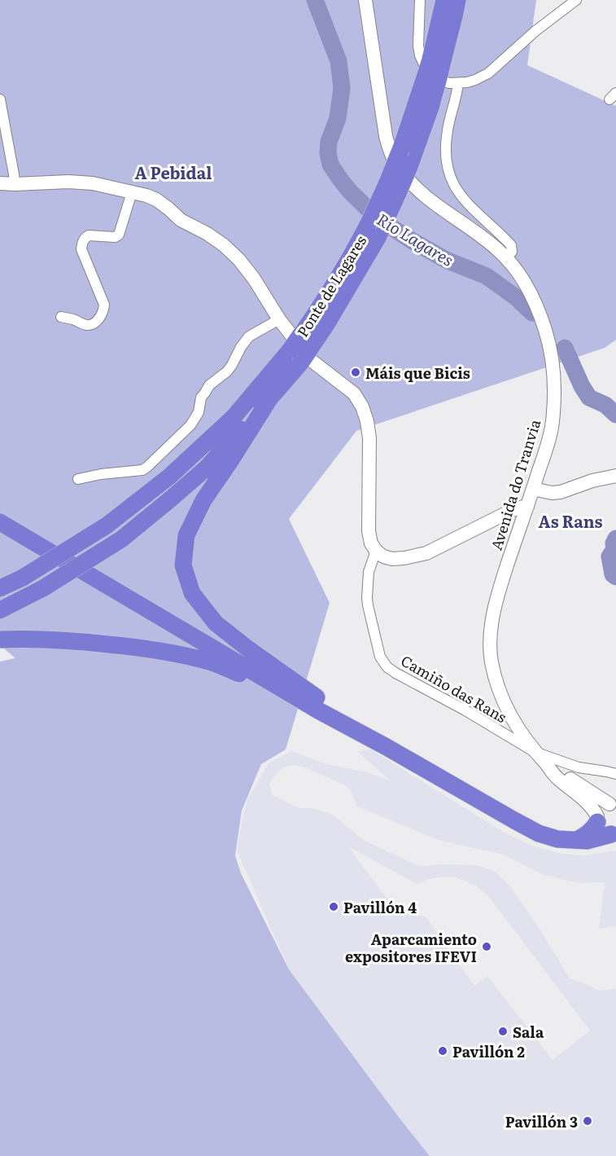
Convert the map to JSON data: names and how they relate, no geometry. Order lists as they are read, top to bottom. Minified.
{"streets":{"highway":["Ponte de Lagares"],"main road":["Avenida do Tranvia"],"street":["Camiño das Rans"]},"crossings":[["Avenida do Tranvia","Camiño das Rans"]],"districts":["A Pebidal","As Rans"],"water":["Río Lagares"],"places":["Máis que Bicis","Pavillón 4","Aparcamiento expositores IFEVI","Sala","Pavillón 2","Pavillón 3"]}
